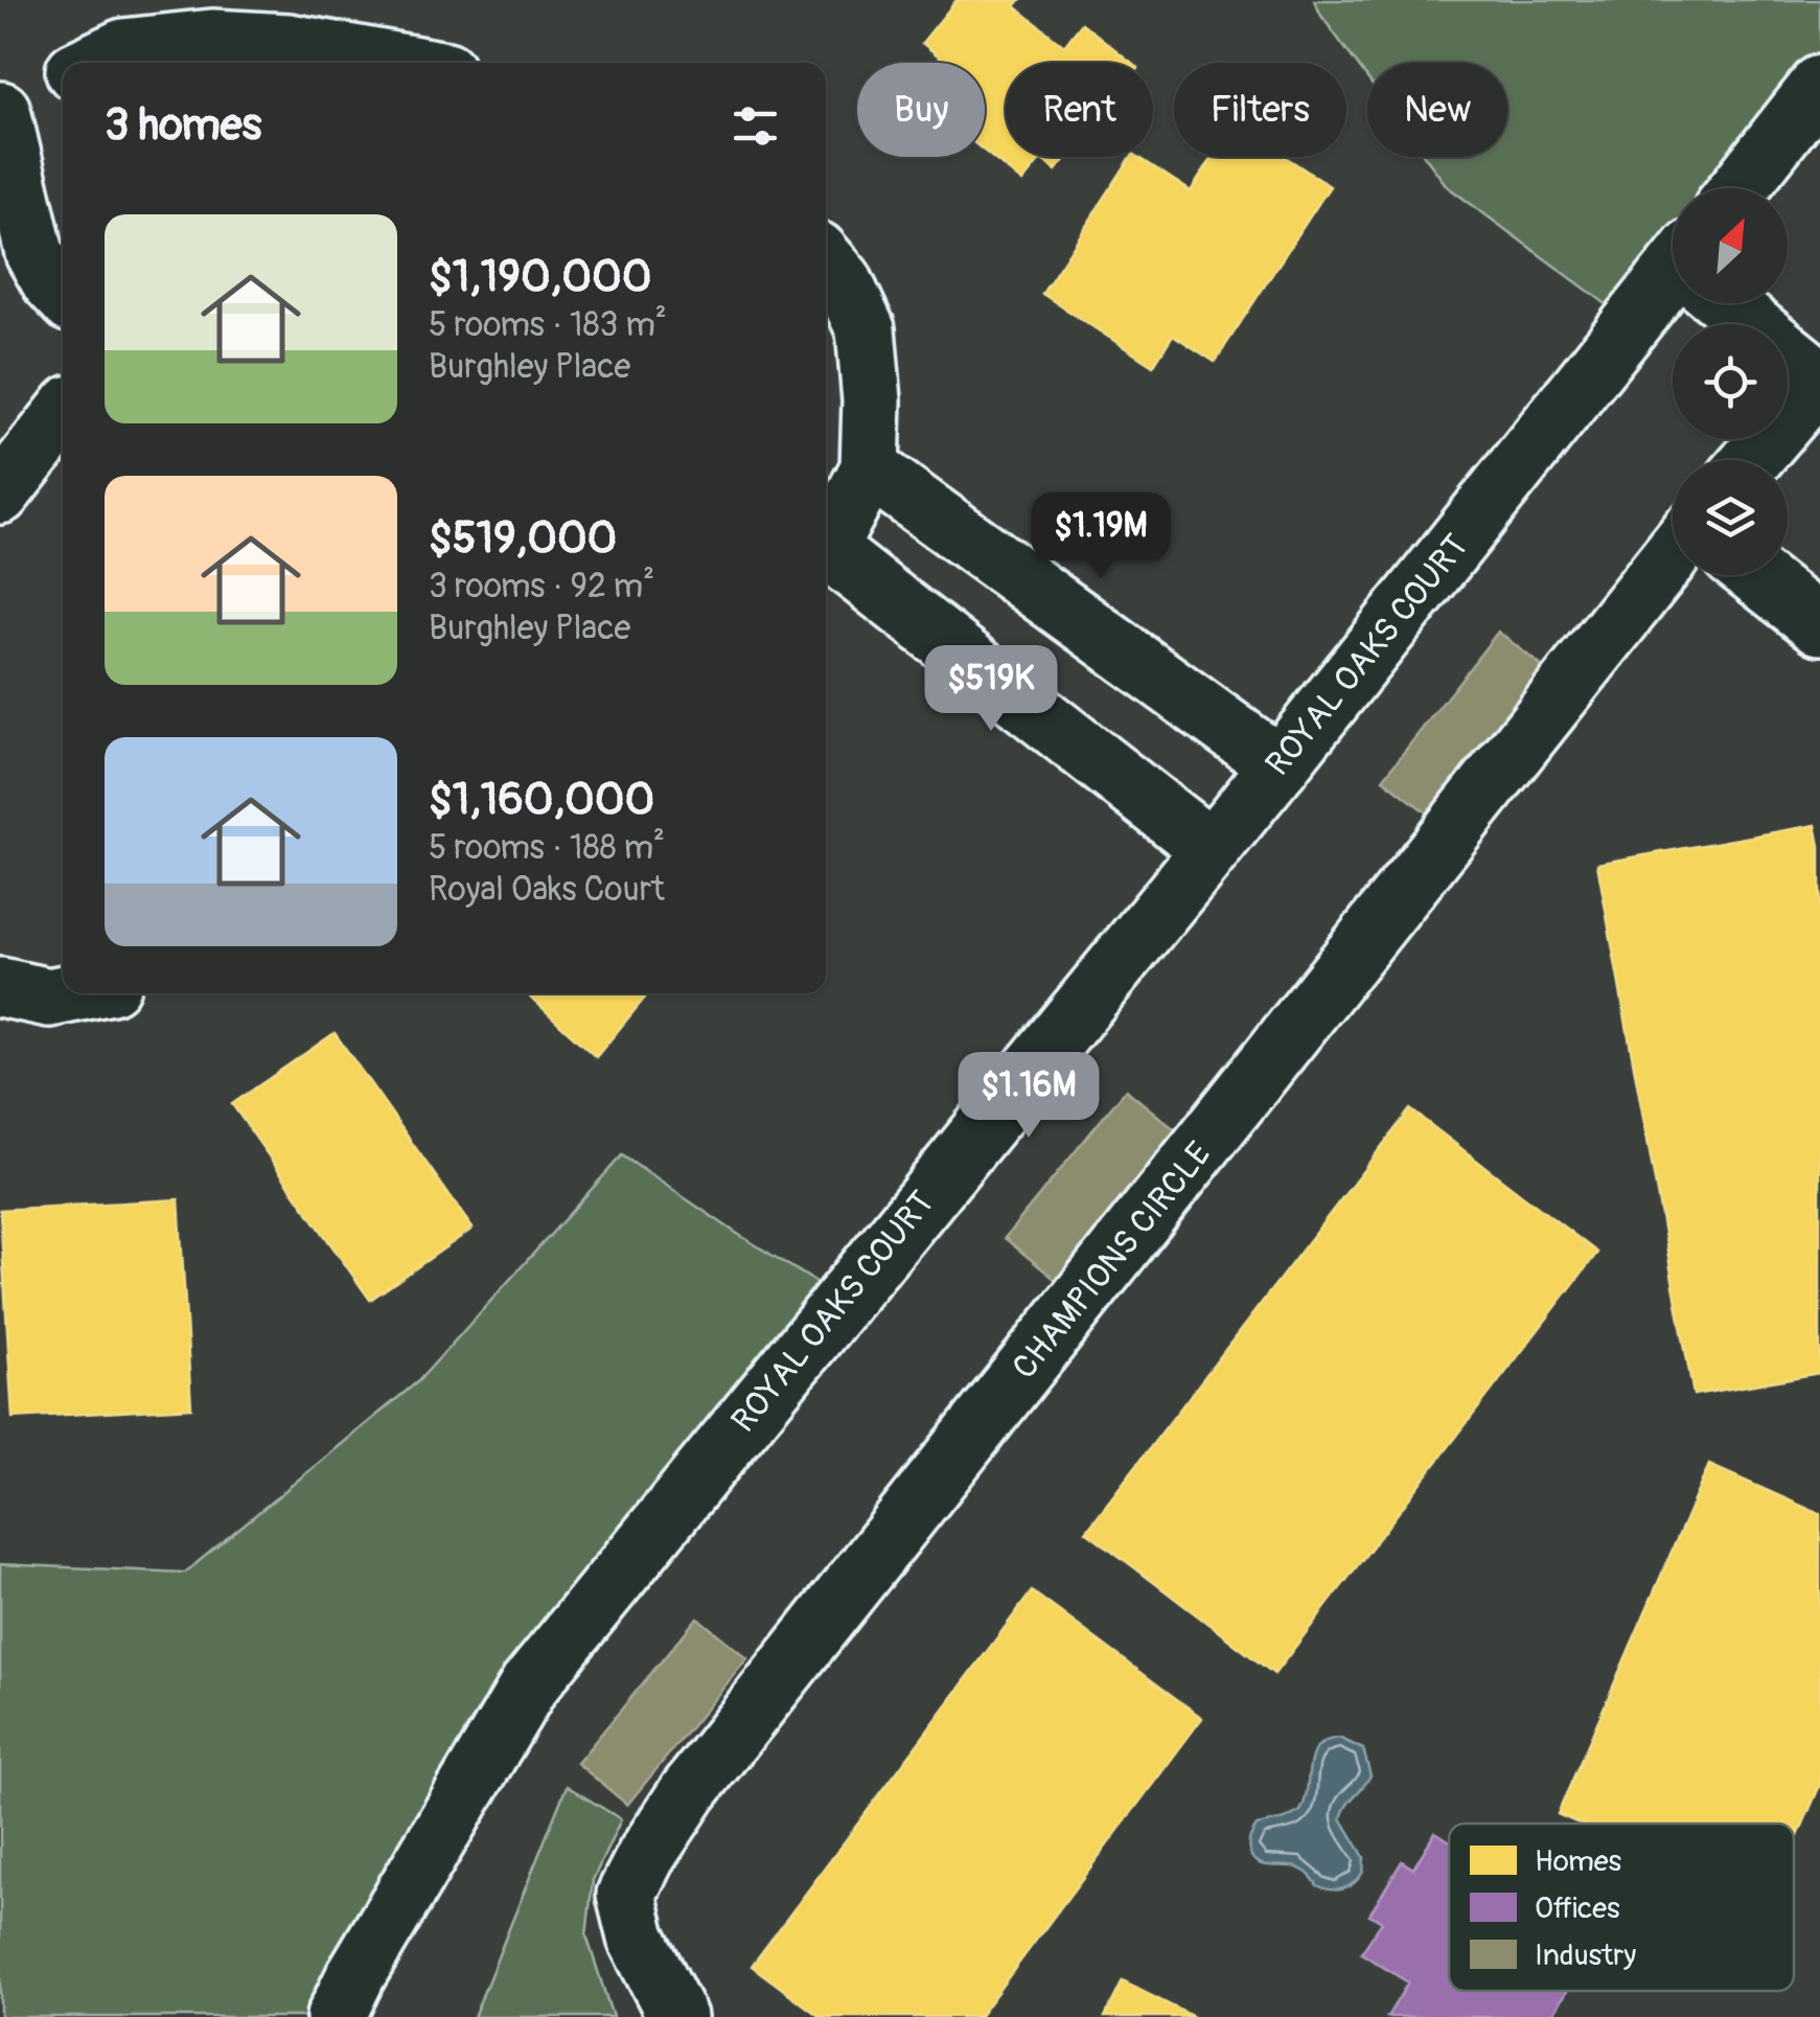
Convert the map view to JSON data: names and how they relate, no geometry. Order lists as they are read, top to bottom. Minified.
{"streets":{"street":["ROYAL OAKS COURT","CHAMPIONS CIRCLE"]},"legend":["Homes","Offices","Industry"],"north":"top right","page":{"chip":["Buy","Rent","Filters","New"],"heading":"3 homes","list":[{"name":"$1,190,000","note":"5 rooms · 183 m² · Burghley Place"},{"name":"$519,000","note":"3 rooms · 92 m² · Burghley Place"},{"name":"$1,160,000","note":"5 rooms · 188 m² · Royal Oaks Court"}],"price":["$1.19M","$519K","$1.16M"]}}
